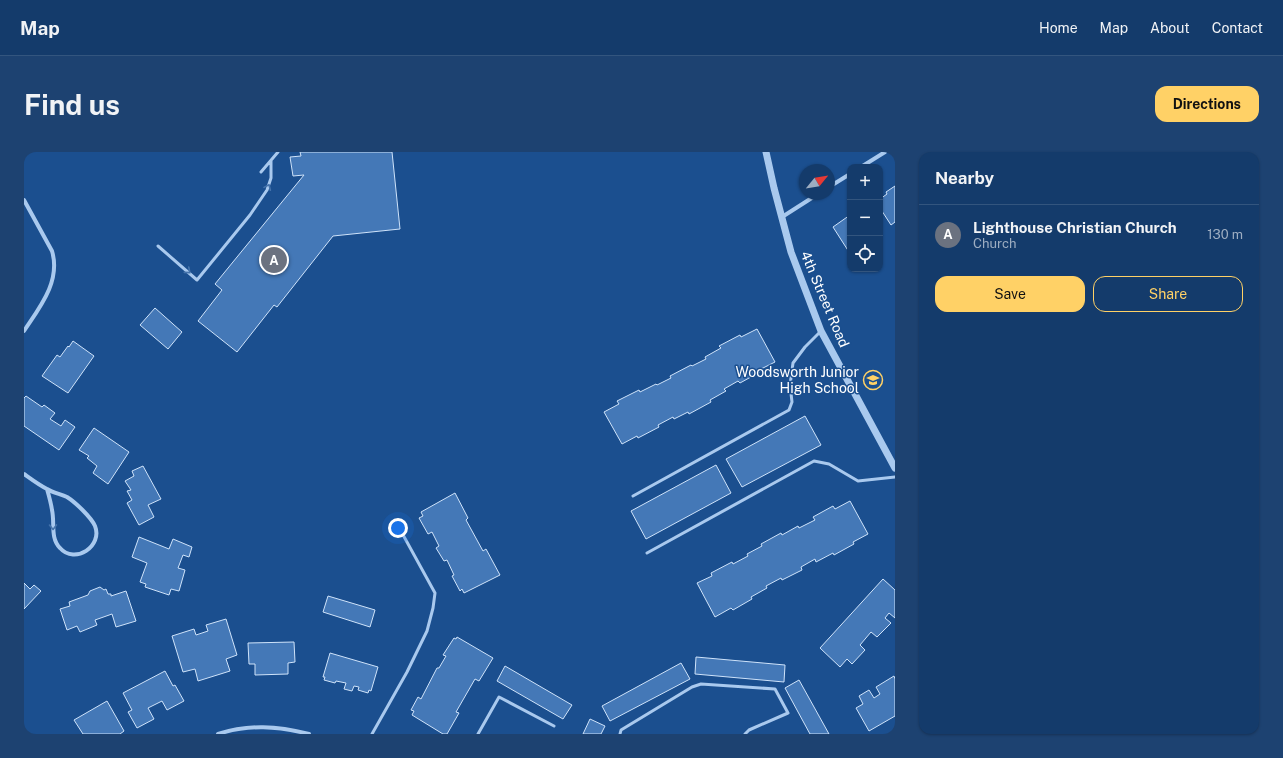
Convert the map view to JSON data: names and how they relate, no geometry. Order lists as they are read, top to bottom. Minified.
{"streets":{"street":["4th Street Road"]},"places":{"school or university":["Woodsworth Junior High School"]},"north":"top right","page":{"header":"Map","nav":["Home","Map","About","Contact"],"buttons":["Directions",["Save","Share"]],"title":"Find us","heading":"Nearby","map_buttons":["+","−"],"list":[{"mark":"A","name":"Lighthouse Christian Church","note":"Church","value":"130 m"}],"pins":"A"}}
